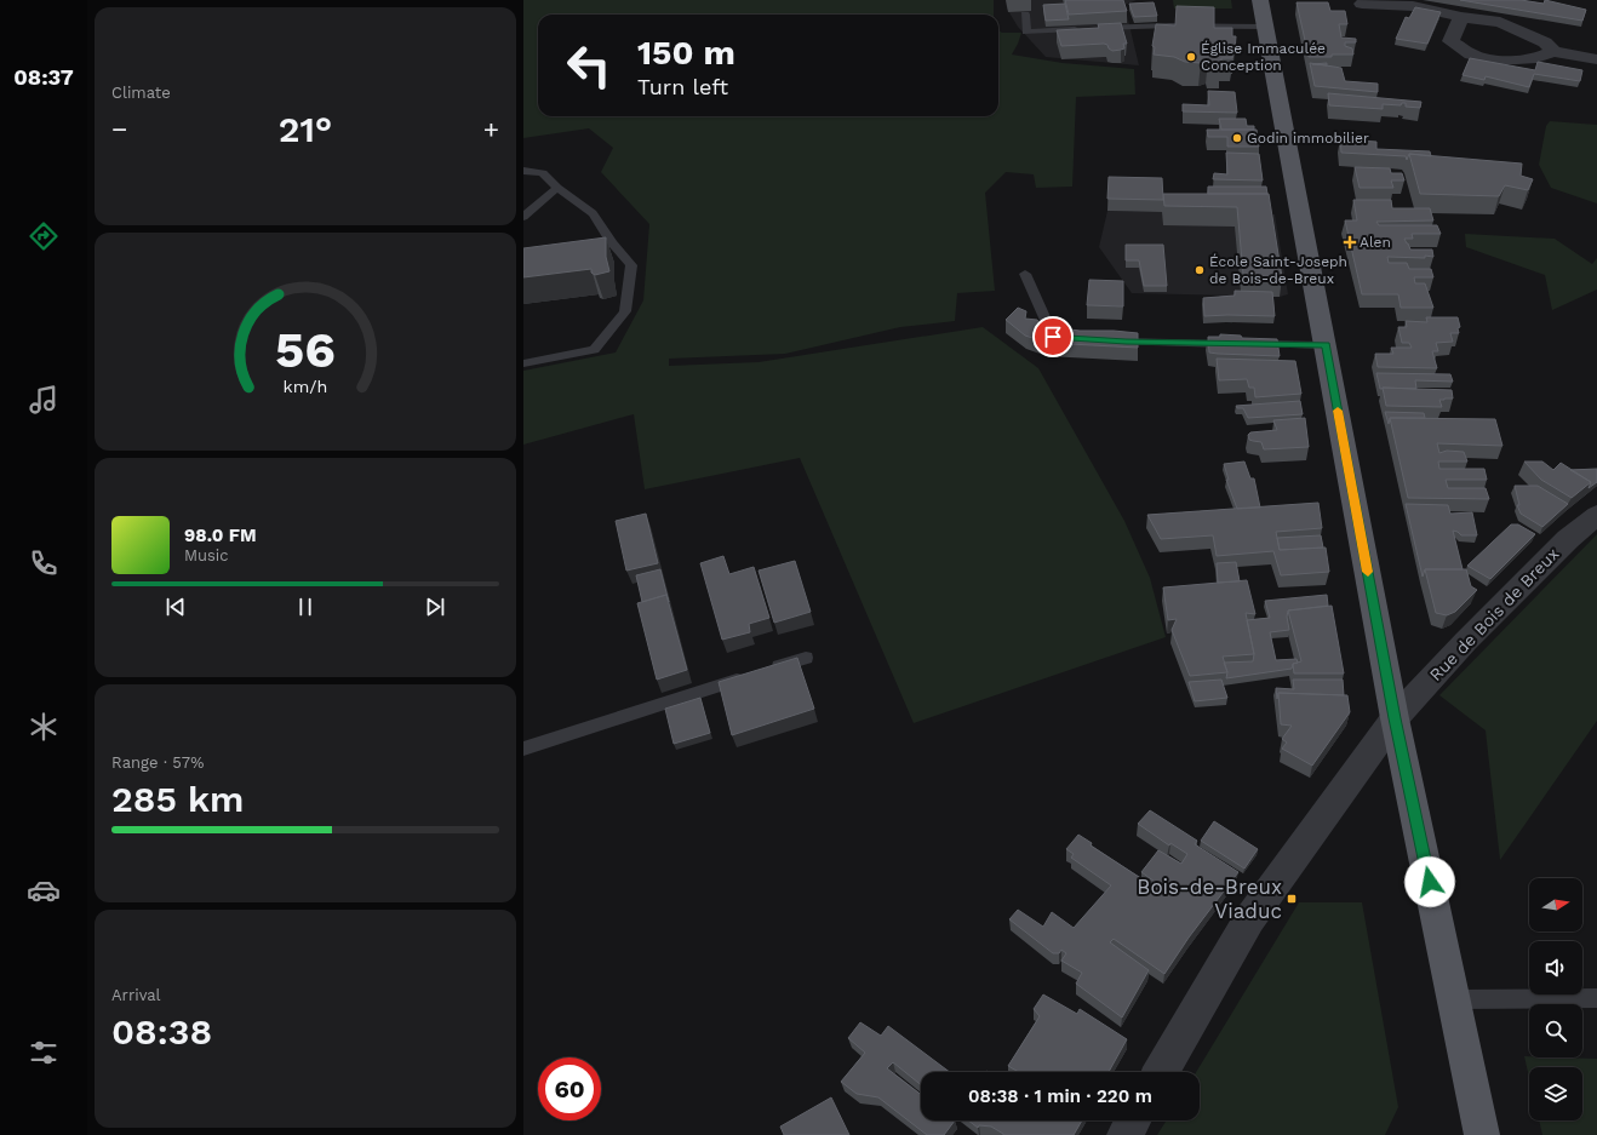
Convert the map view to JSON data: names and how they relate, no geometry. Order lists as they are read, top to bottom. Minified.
{"streets":{"street":["Rue de Bois de Breux"]},"places":{"other":["Église Immaculée Conception","Godin immobilier","École Saint-Joseph de Bois-de-Breux"],"health":["Alen"],"transit":["Bois-de-Breux Viaduc"]},"north":"right","page":{"tabs":"08:37","tile":["Climate",["Range · 57%","285 km"],["Arrival","08:38"]],"turn":["150 m","Turn left"],"heat":["−","21°","+"],"song":["98.0 FM","Music"],"limit":"60","trip":"08:38 · 1 min · 220 m","gauge":["56","km/h"]}}
